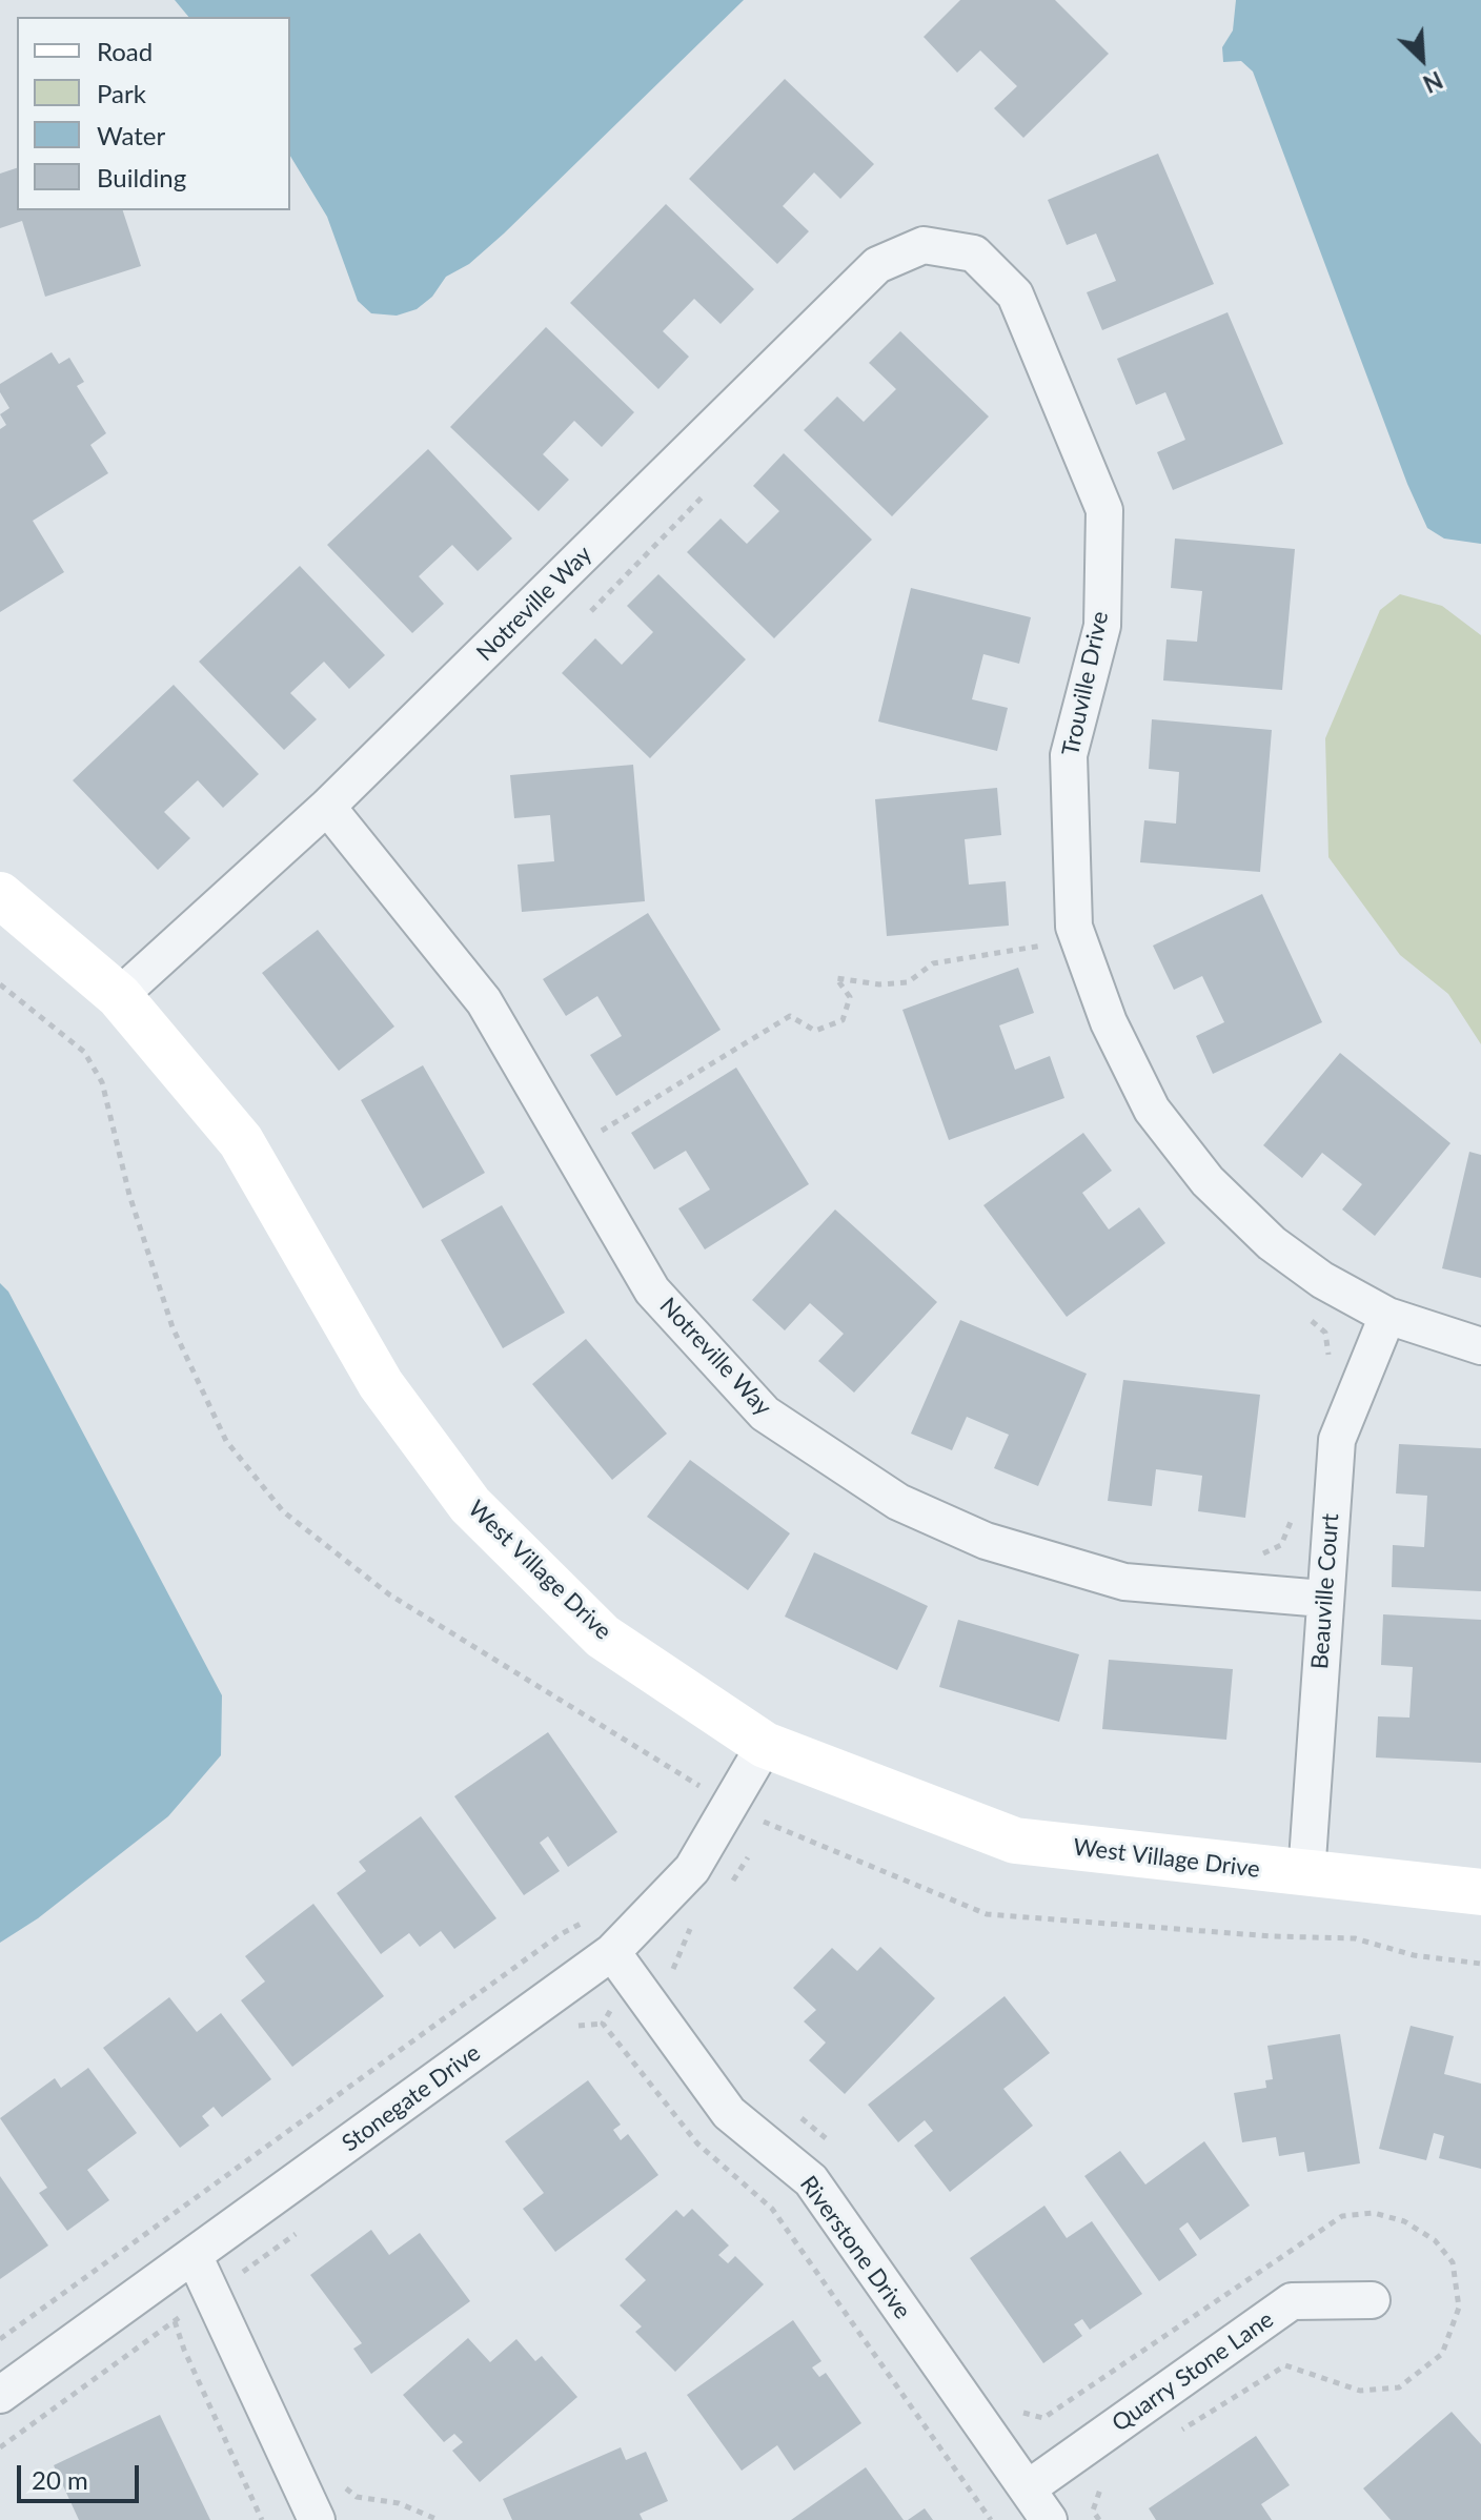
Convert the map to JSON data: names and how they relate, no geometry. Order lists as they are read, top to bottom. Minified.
{"streets":{"street":["Notreville Way","Trouville Drive","West Village Drive","Beauville Court","Stonegate Drive","Riverstone Drive","Quarry Stone Lane"]},"crossings":[["Notreville Way","Trouville Drive"],["Notreville Way","West Village Drive"],["Notreville Way","Beauville Court"],["Trouville Drive","Beauville Court"],["West Village Drive","Beauville Court"],["West Village Drive","Stonegate Drive"],["Stonegate Drive","Riverstone Drive"],["Riverstone Drive","Quarry Stone Lane"]],"legend":["Road","Park","Water","Building"],"scale_bar":"20 m","north":"bottom right"}
